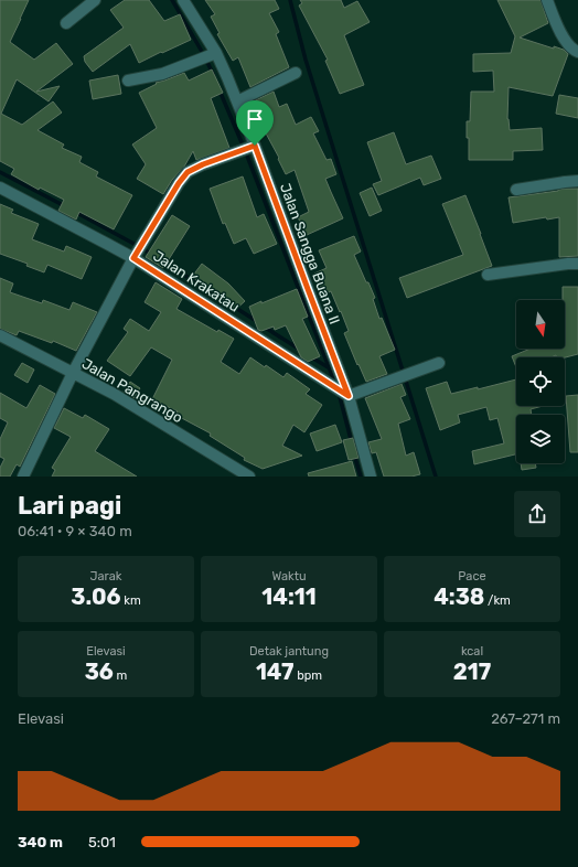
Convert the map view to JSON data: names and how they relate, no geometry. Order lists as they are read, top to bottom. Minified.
{"streets":{"street":["Jalan Sangga Buana II","Jalan Krakatau","Jalan Pangrango"]},"crossings":[["Jalan Sangga Buana II","Jalan Krakatau"]],"north":"bottom","page":{"heading":["Lari pagi","06:41 · 9 × 340 m"],"stats":[["Jarak","3.06 km"],["Waktu","14:11"],["Pace","4:38 /km"],["Elevasi","36 m"],["Detak jantung","147 bpm"],["kcal","217"]],"chart":["Elevasi","267–271 m"],"list":[{"name":"340 m","note":"5:01"}]}}
